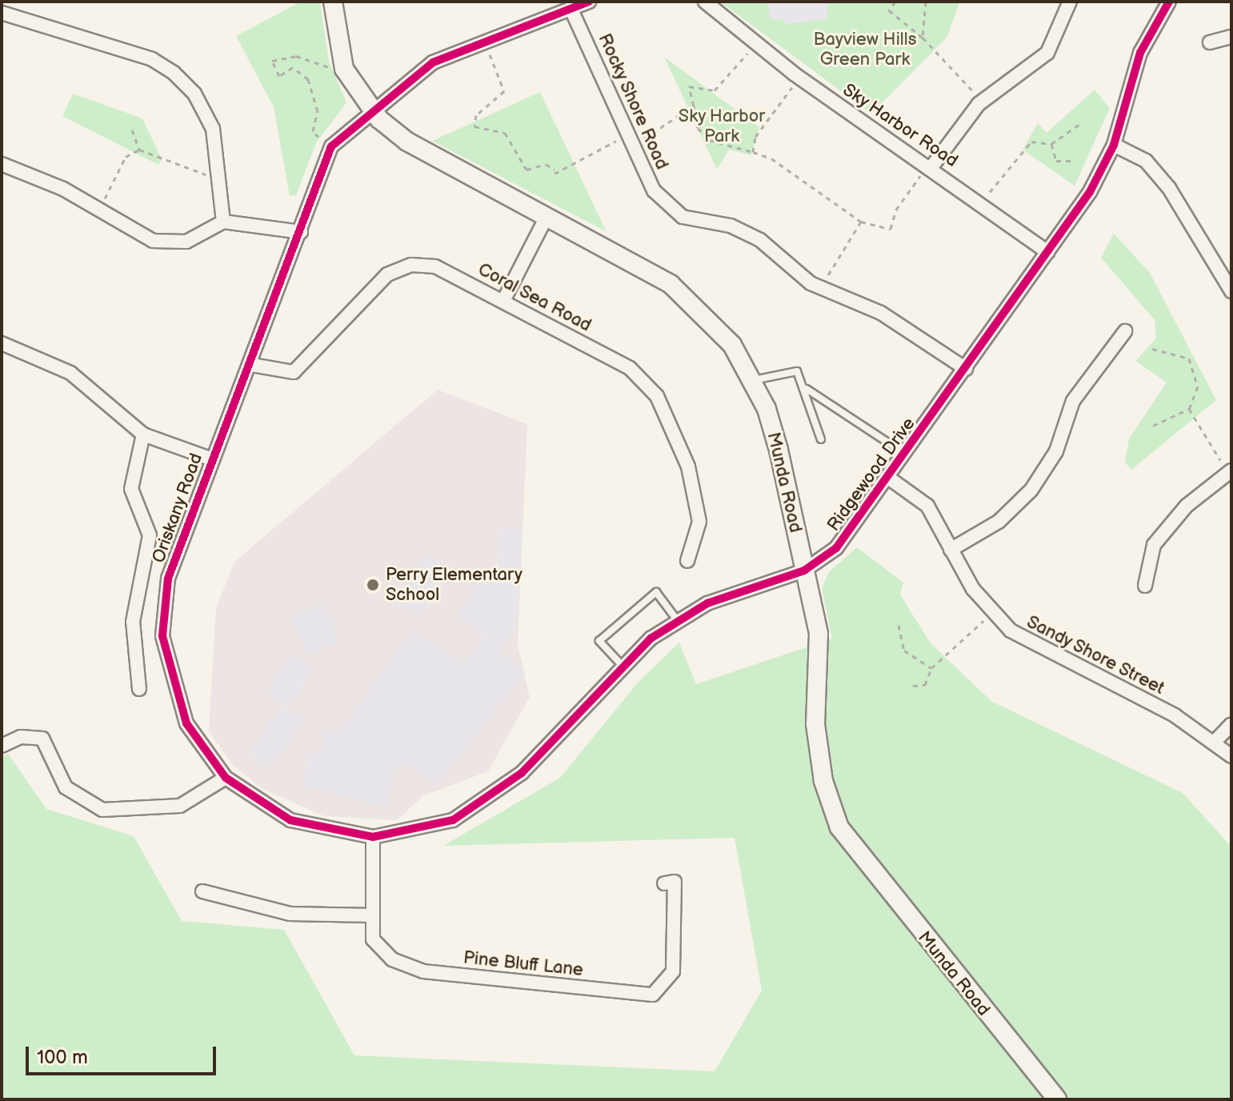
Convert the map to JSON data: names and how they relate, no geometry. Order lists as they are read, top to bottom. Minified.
{"streets":{"street":["Rocky Shore Road","Sky Harbor Road","Coral Sea Road","Ridgewood Drive","Munda Road","Oriskany Road","Sandy Shore Street","Pine Bluff Lane"]},"crossings":[["Rocky Shore Road","Ridgewood Drive"],["Sky Harbor Road","Ridgewood Drive"],["Coral Sea Road","Oriskany Road"],["Ridgewood Drive","Munda Road"],["Ridgewood Drive","Oriskany Road"],["Ridgewood Drive","Sandy Shore Street"],["Ridgewood Drive","Pine Bluff Lane"],["Munda Road","Oriskany Road"],["Oriskany Road","Pine Bluff Lane"]],"parks":["Bayview Hills Green Park","Sky Harbor Park"],"places":["Perry Elementary School"],"scale_bar":"100 m"}
